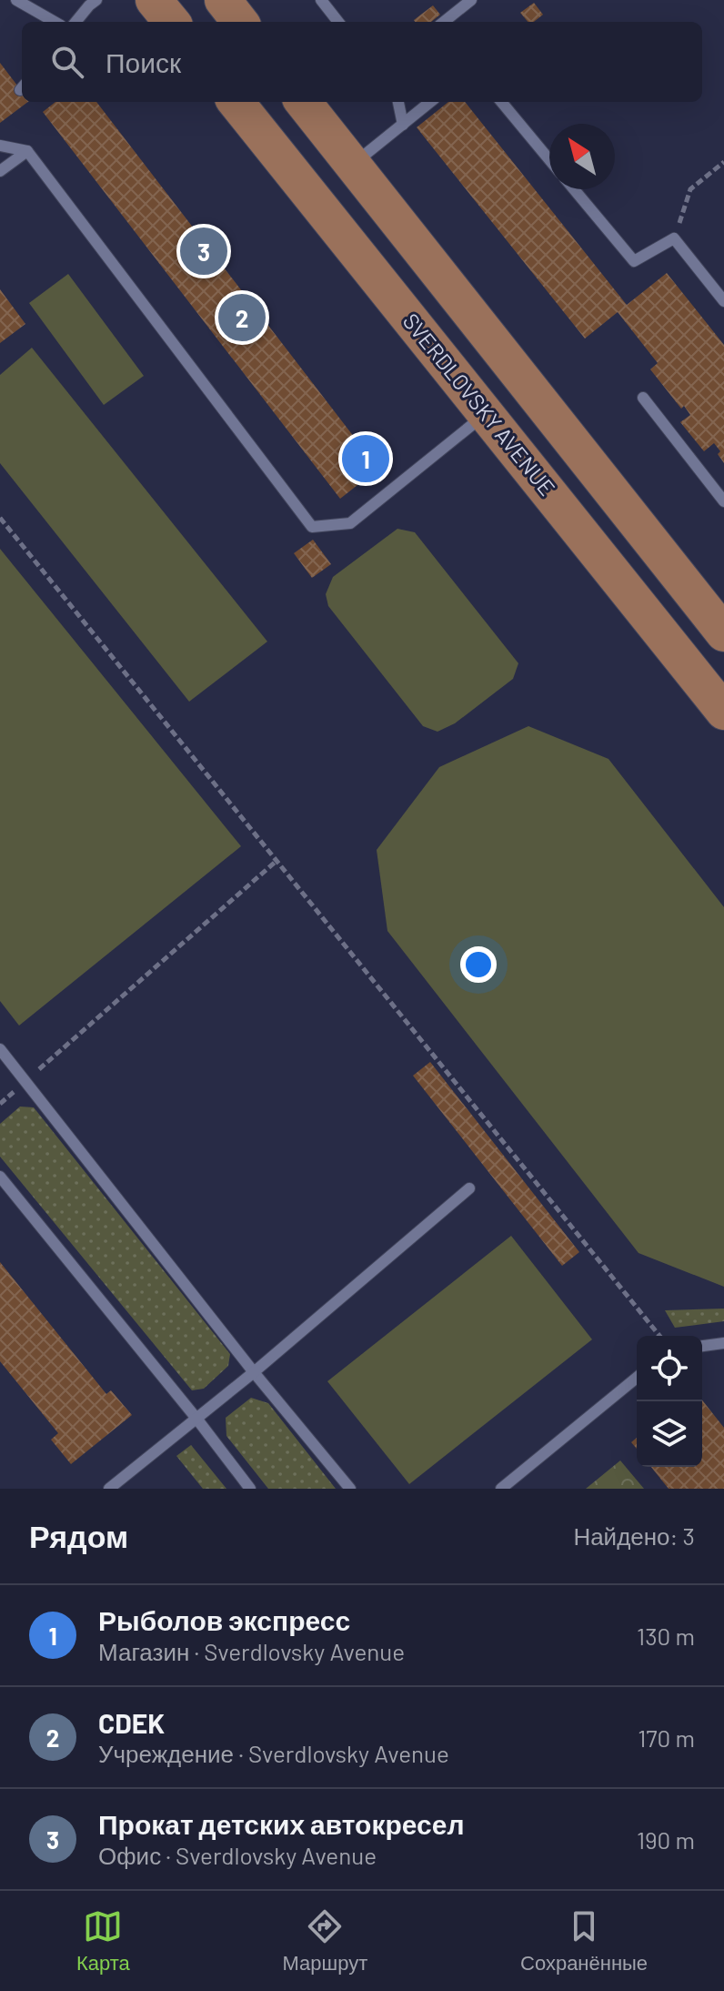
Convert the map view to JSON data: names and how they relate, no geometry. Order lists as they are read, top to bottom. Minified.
{"streets":{"main road":["SVERDLOVSKY AVENUE"]},"north":"top left","page":{"search":"Поиск","pins":["3","2","1"],"heading":["Рядом","Найдено: 3"],"list":[{"mark":"1","name":"Рыболов экспресс","note":"Магазин · Sverdlovsky Avenue","value":"130 m"},{"mark":"2","name":"CDEK","note":"Учреждение · Sverdlovsky Avenue","value":"170 m"},{"mark":"3","name":"Прокат детских автокресел","note":"Офис · Sverdlovsky Avenue","value":"190 m"}],"nav":["Карта","Маршрут","Сохранённые"]}}
